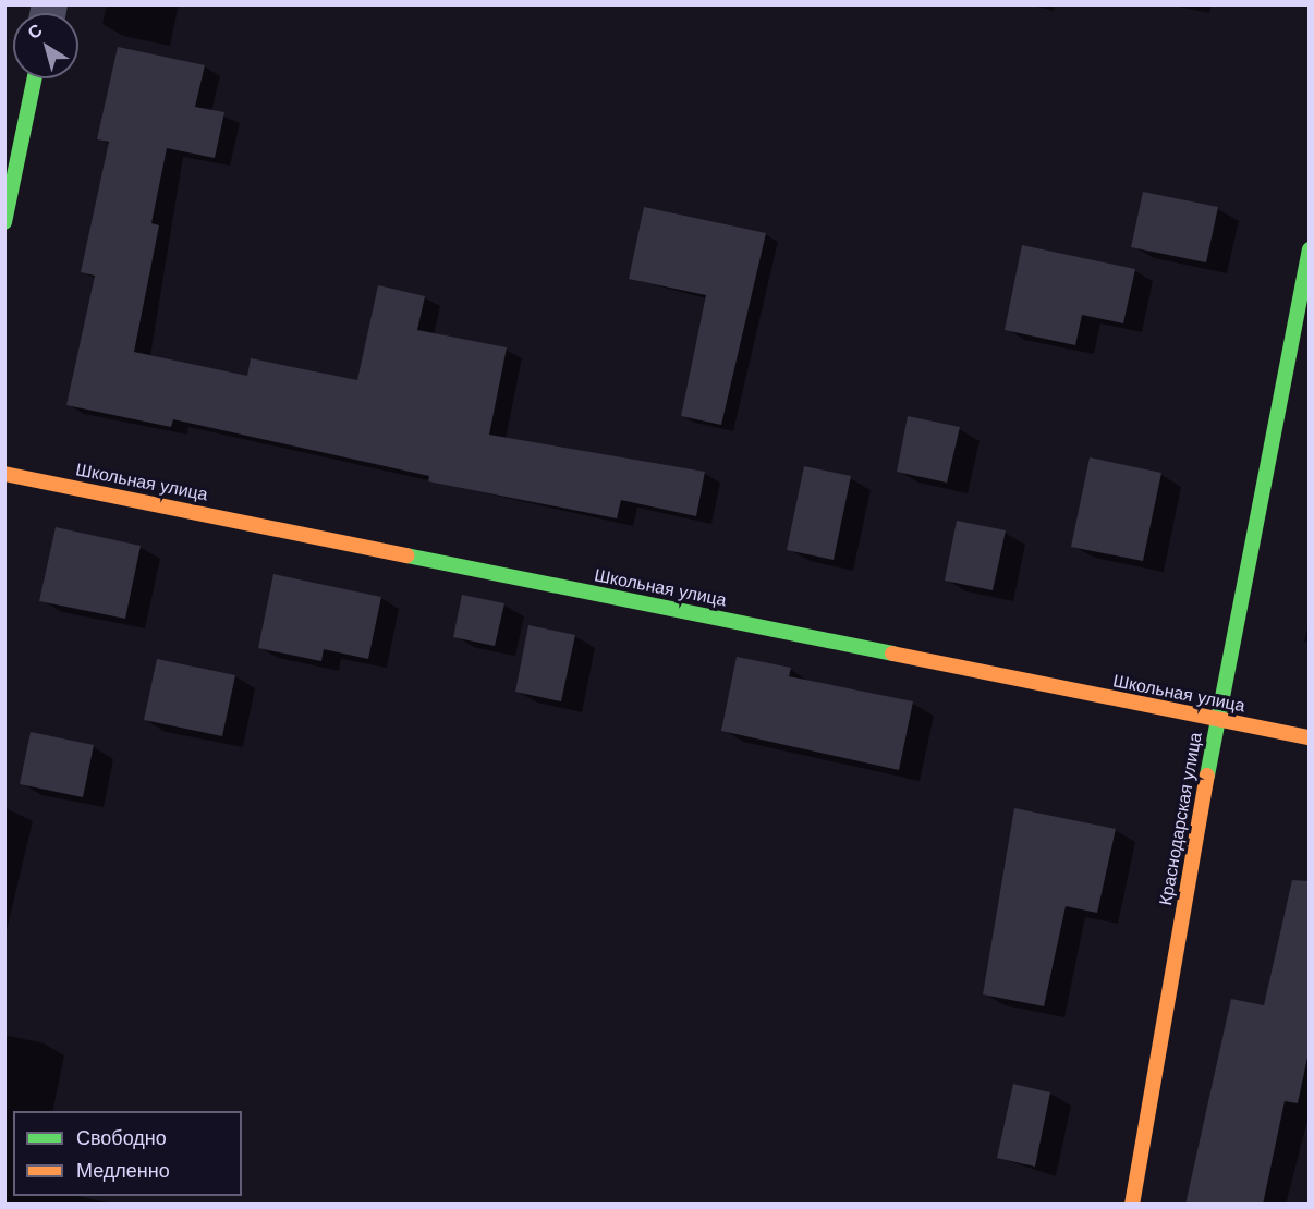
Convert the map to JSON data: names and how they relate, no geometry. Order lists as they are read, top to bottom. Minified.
{"streets":{"street":["Школьная улица","Краснодарская улица"]},"crossings":[["Школьная улица","Краснодарская улица"]],"legend":["Свободно","Медленно"],"north":"top left"}
